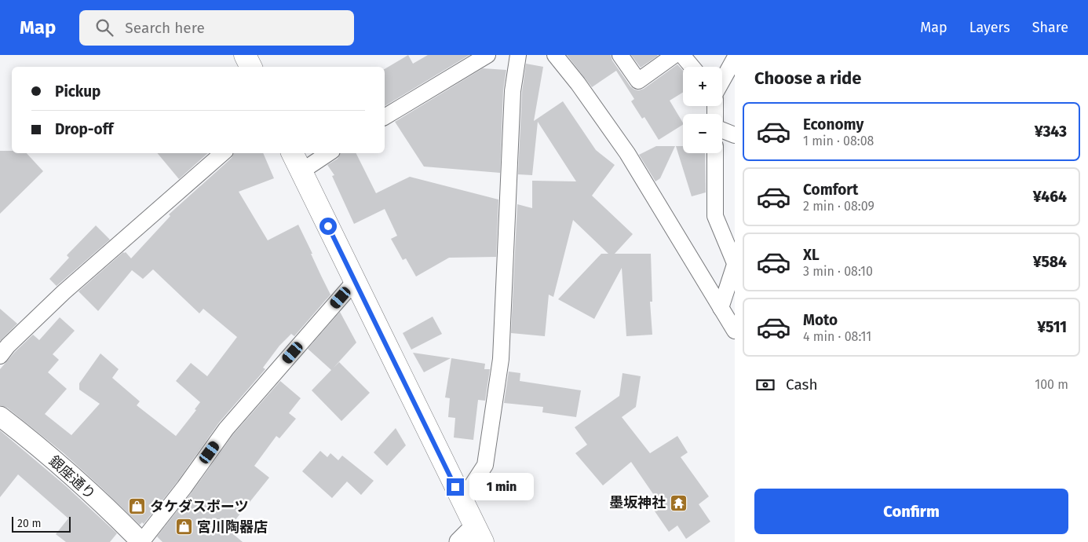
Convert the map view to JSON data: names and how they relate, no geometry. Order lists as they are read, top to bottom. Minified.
{"streets":{"street":["銀座通り"]},"places":{"temple":["墨坂神社"],"shop":["タケダスポーツ","宮川陶器店"]},"scale_bar":"20 m","page":{"header":"Map","search":"Search here","nav":["Map","Layers","Share"],"heading":"Choose a ride","map_buttons":["+","−"],"banner":["Pickup","Drop-off"],"list":[{"name":"Economy","note":"1 min · 08:08","value":"¥343"},{"name":"Comfort","note":"2 min · 08:09","value":"¥464"},{"name":"XL","note":"3 min · 08:10","value":"¥584"},{"name":"Moto","note":"4 min · 08:11","value":"¥511"}],"pay":["Cash","100 m"],"bubble":"1 min","buttons":"Confirm","scale":"20 m"}}
